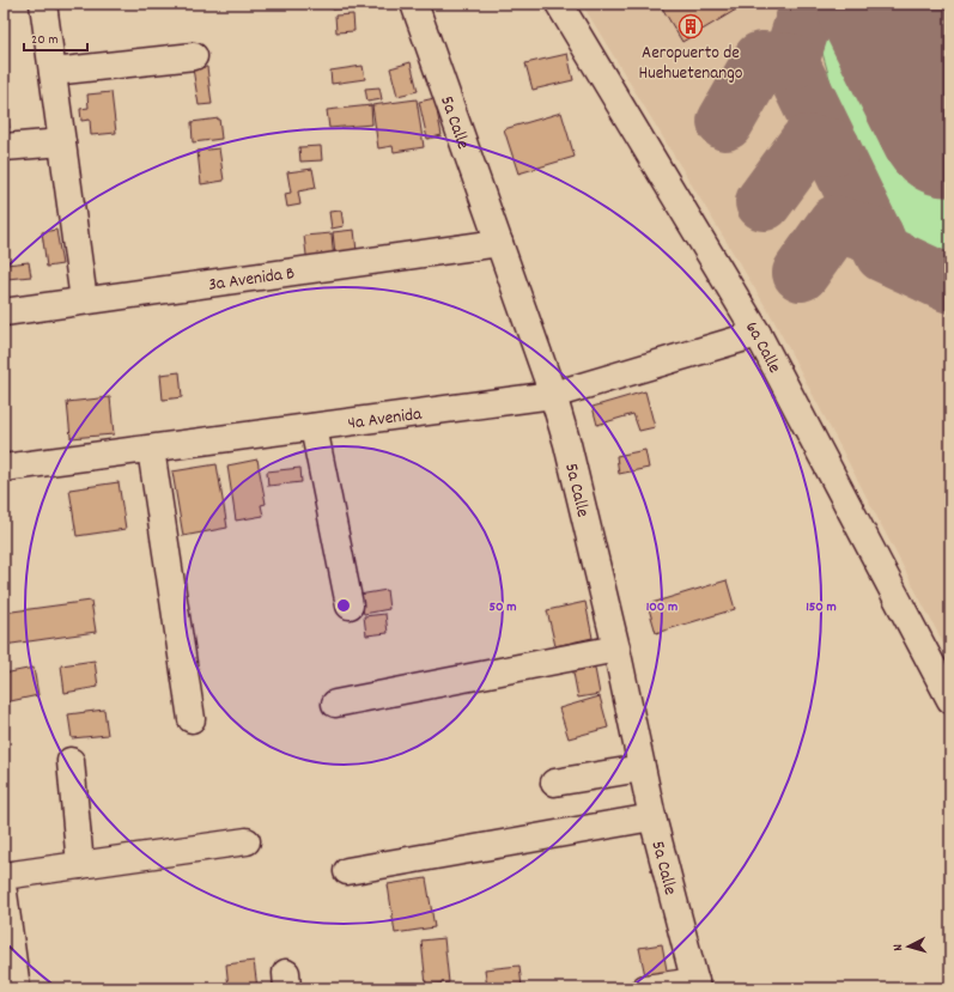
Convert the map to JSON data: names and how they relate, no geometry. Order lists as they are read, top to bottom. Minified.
{"streets":{"street":["5a Calle","3a Avenida B","6a Calle","4a Avenida"]},"crossings":[["5a Calle","3a Avenida B"],["5a Calle","4a Avenida"],["6a Calle","4a Avenida"]],"places":{"building":["Aeropuerto de Huehuetenango"]},"scale_bar":"20 m","north":"left","rings":["50 m","100 m","150 m"]}
